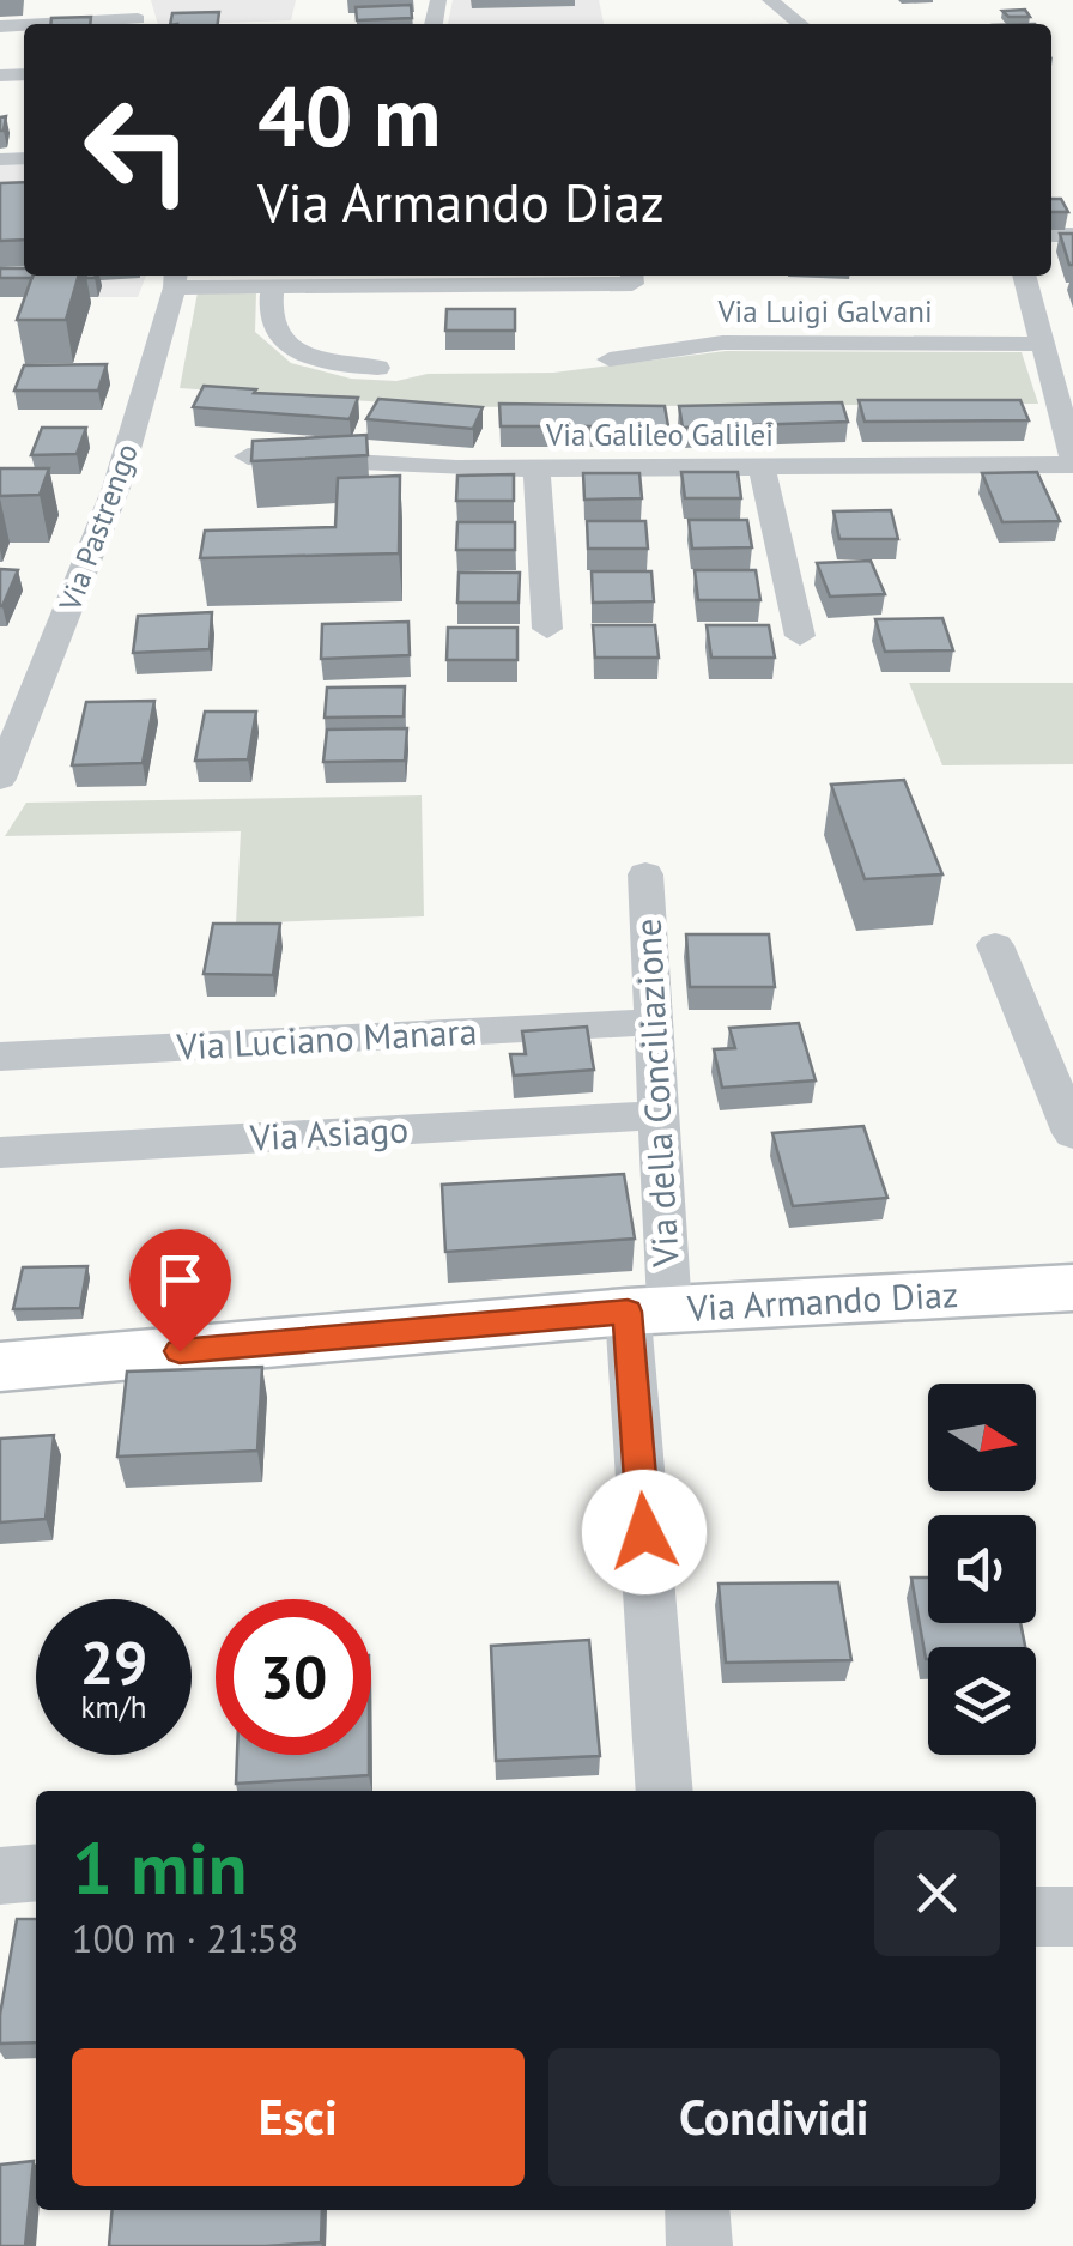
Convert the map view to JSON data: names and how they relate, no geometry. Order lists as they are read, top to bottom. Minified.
{"streets":{"main road":["Via Armando Diaz"],"street":["Via Luigi Galvani","Via Galileo Galilei","Via Pastrengo","Via Luciano Manara","Via della Conciliazione","Via Asiago"]},"crossings":[["Via Luciano Manara","Via della Conciliazione"],["Via della Conciliazione","Via Asiago"],["Via della Conciliazione","Via Armando Diaz"]],"north":"right","page":{"turn":["40 m","Via Armando Diaz"],"speed":"29 km/h","limit":"30","heading":["1 min","100 m · 21:58"],"buttons":["Esci","Condividi"]}}
